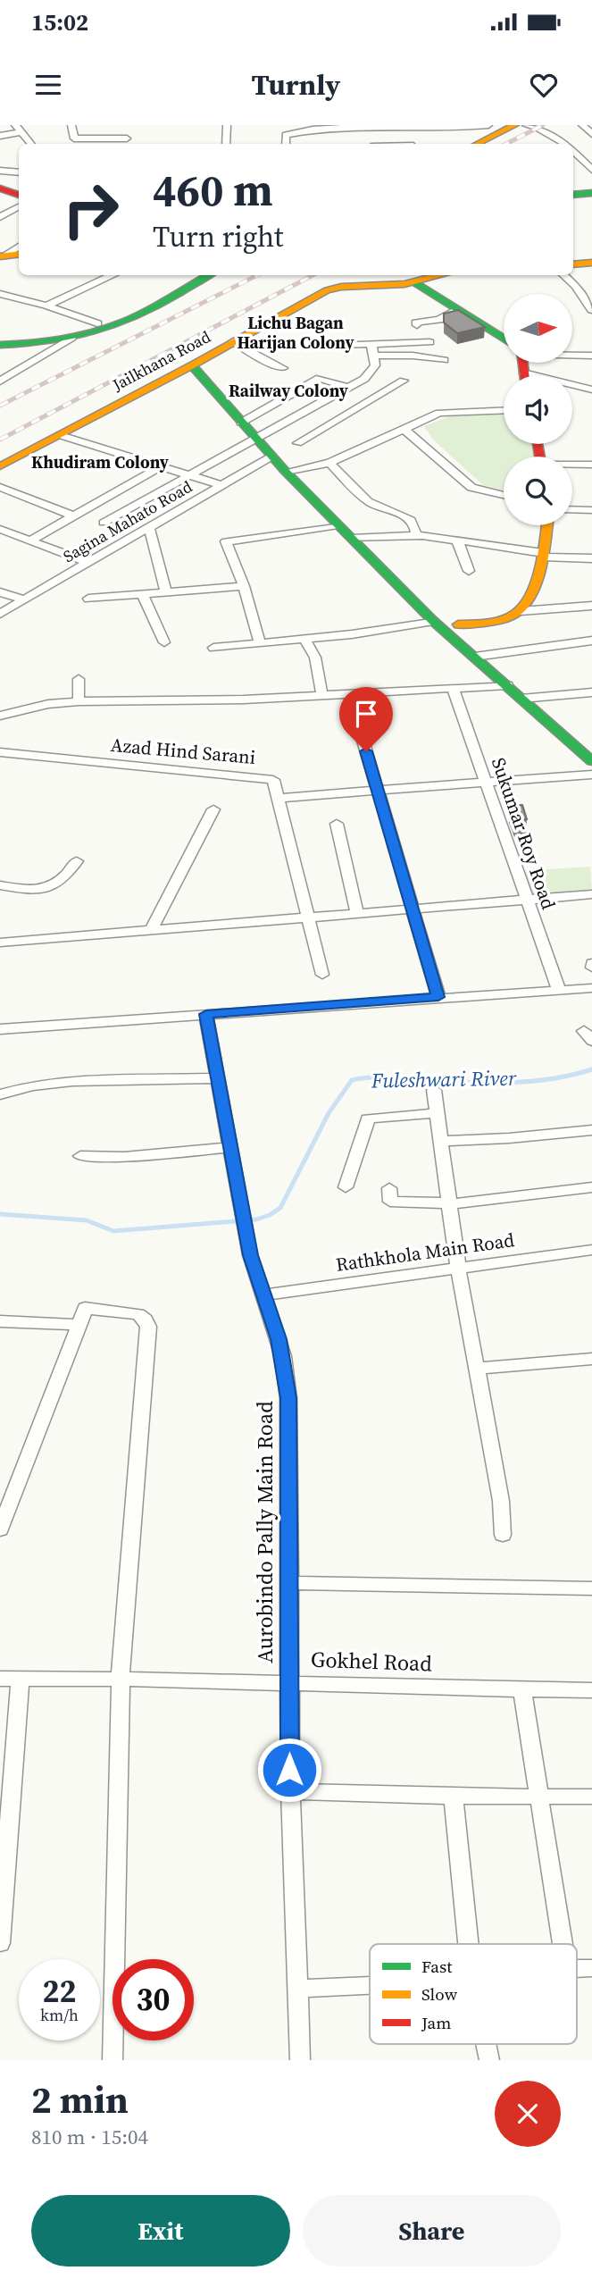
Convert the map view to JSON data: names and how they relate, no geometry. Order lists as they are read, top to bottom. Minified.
{"streets":{"street":["Jailkhana Road","Sagina Mahato Road","Azad Hind Sarani","Sukumar Roy Road","Rathkhola Main Road","Aurobindo Pally Main Road","Gokhel Road"]},"crossings":[["Rathkhola Main Road","Aurobindo Pally Main Road"],["Aurobindo Pally Main Road","Gokhel Road"]],"districts":["Lichu Bagan Harijan Colony","Railway Colony","Khudiram Colony"],"water":["Fuleshwari River"],"legend":["Fast","Slow","Jam"],"north":"right","page":{"status":"15:02","header":"Turnly","turn":["460 m","Turn right"],"speed":"22 km/h","limit":"30","heading":["2 min","810 m · 15:04"],"buttons":["Exit","Share"]}}
